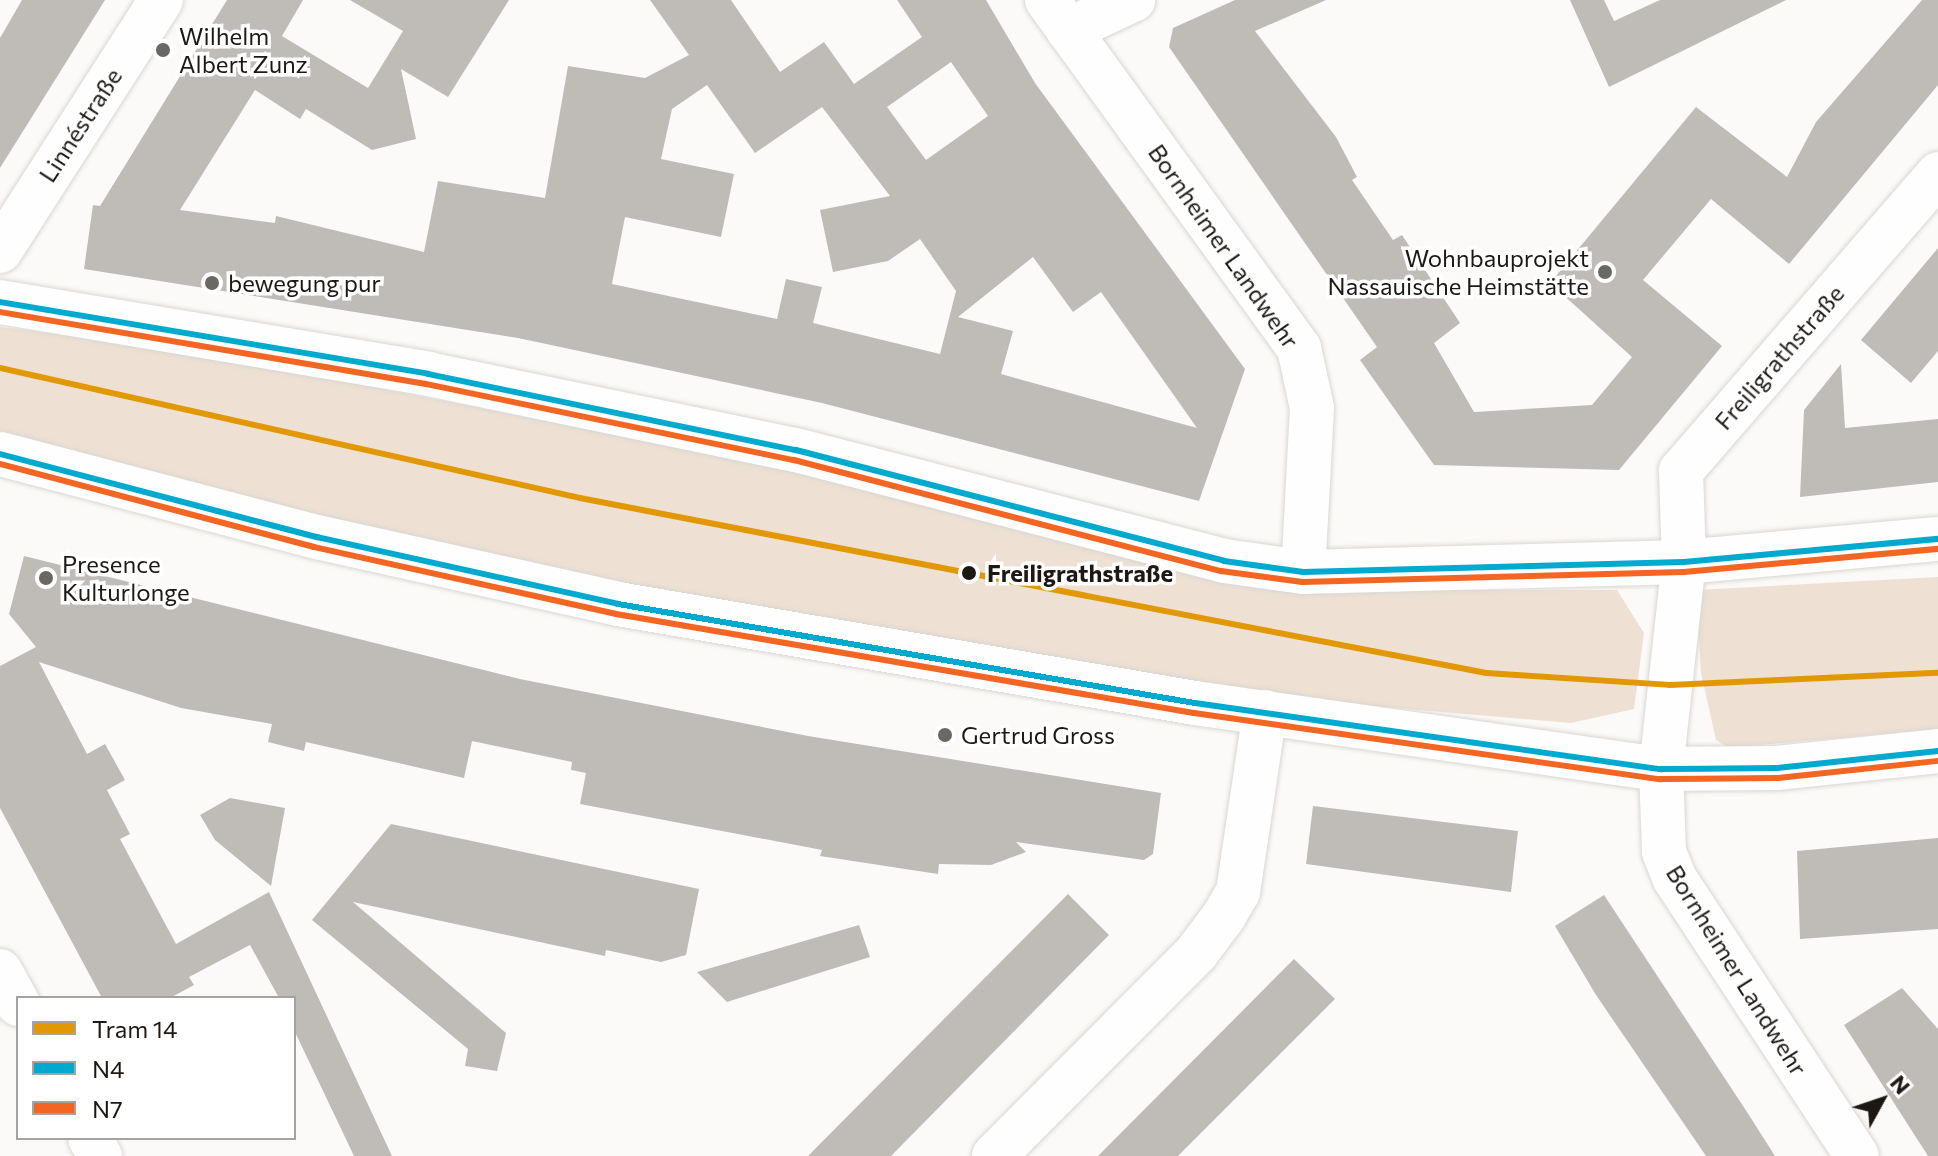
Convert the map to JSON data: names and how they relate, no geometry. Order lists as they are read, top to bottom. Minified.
{"streets":{"main road":["Linnéstraße","Bornheimer Landwehr","Freiligrathstraße"]},"crossings":[["Bornheimer Landwehr","Freiligrathstraße"]],"places":["Wilhelm Albert Zunz","Wohnbauprojekt Nassauische Heimstätte","bewegung pur","Freiligrathstraße","Presence Kulturlonge","Gertrud Gross"],"lines":["transit line N4","transit line N7","tram line 14"],"legend":["Tram 14","N4","N7"],"north":"top right"}
